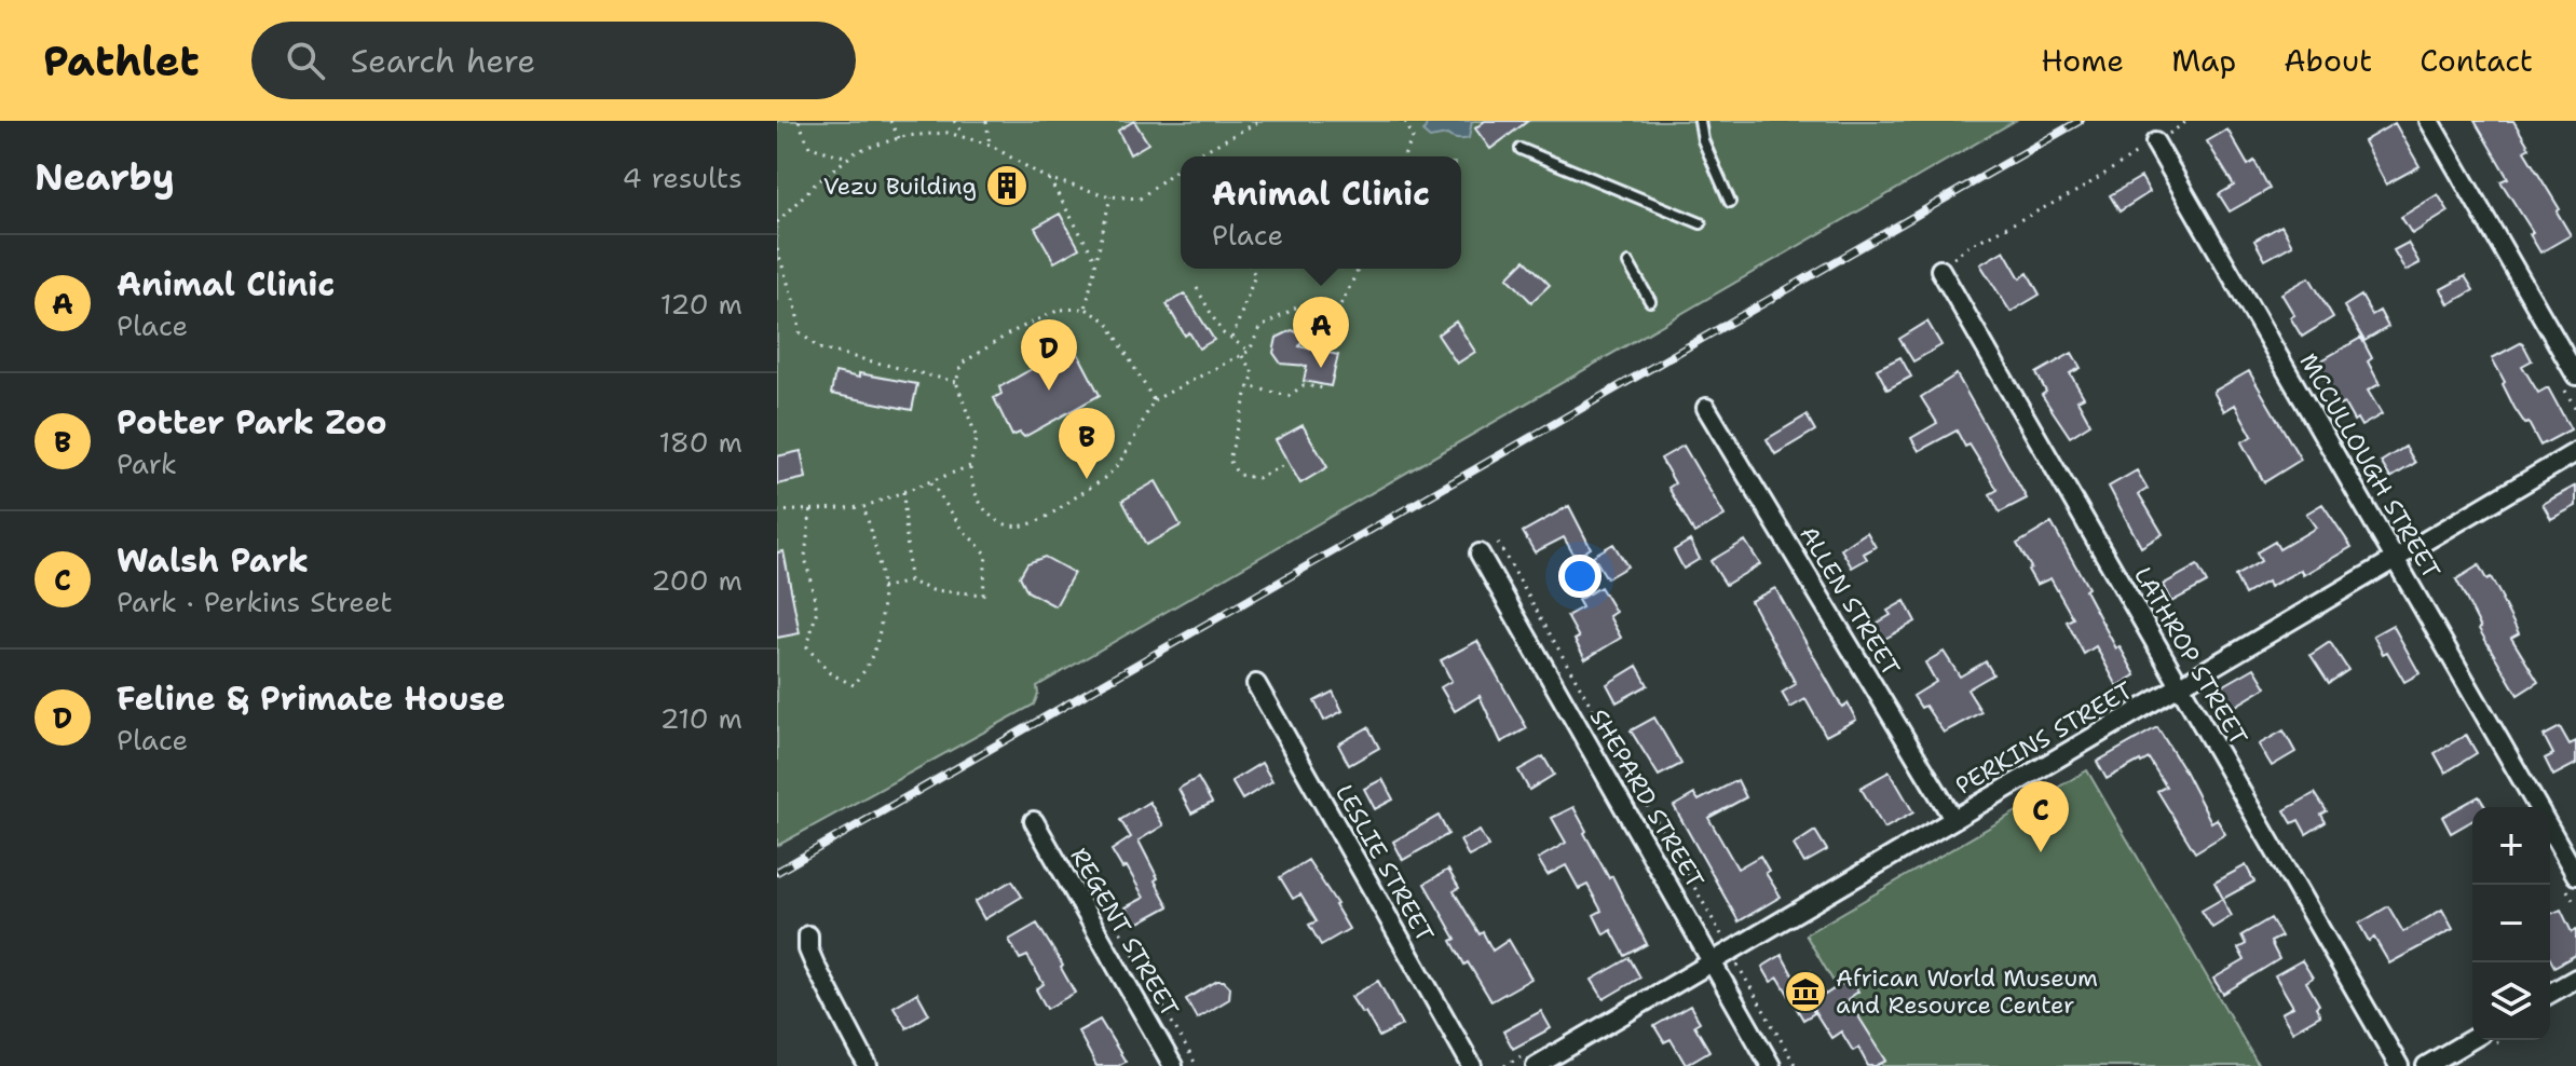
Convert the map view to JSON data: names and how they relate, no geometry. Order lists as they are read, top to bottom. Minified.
{"streets":{"street":["MCCULLOUGH STREET","ALLEN STREET","LATHROP STREET","PERKINS STREET","SHEPARD STREET","LESLIE STREET","REGENT STREET"]},"crossings":[["MCCULLOUGH STREET","PERKINS STREET"],["ALLEN STREET","PERKINS STREET"],["LATHROP STREET","PERKINS STREET"],["PERKINS STREET","SHEPARD STREET"]],"places":{"building":["Vezu Building"],"museum":["African World Museum and Resource Center"]},"page":{"header":"Pathlet","search":"Search here","nav":["Home","Map","About","Contact"],"heading":["Nearby","4 results"],"popup":["Animal Clinic","Place"],"list":[{"mark":"A","name":"Animal Clinic","note":"Place","value":"120 m"},{"mark":"B","name":"Potter Park Zoo","note":"Park","value":"180 m"},{"mark":"C","name":"Walsh Park","note":"Park · Perkins Street","value":"200 m"},{"mark":"D","name":"Feline & Primate House","note":"Place","value":"210 m"}],"pins":["A","D","B","C"],"map_buttons":["+","−"]}}
